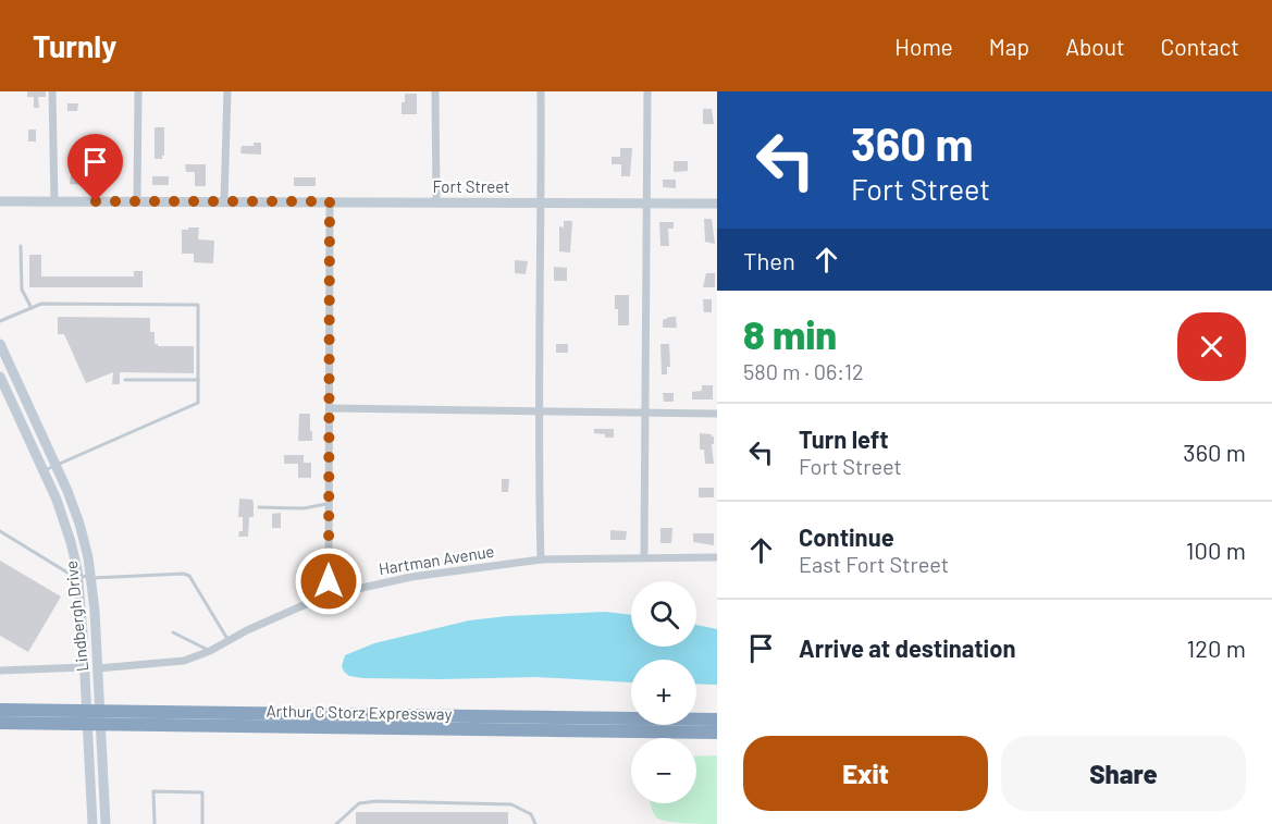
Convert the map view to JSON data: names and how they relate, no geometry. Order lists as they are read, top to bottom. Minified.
{"streets":{"highway":["Arthur C Storz Expressway"],"street":["Fort Street","Hartman Avenue","Lindbergh Drive"]},"crossings":[["Hartman Avenue","Lindbergh Drive"],["Lindbergh Drive","Arthur C Storz Expressway"]],"page":{"header":"Turnly","nav":["Home","Map","About","Contact"],"turn":["360 m","Fort Street"],"then":"Then","heading":["8 min","580 m · 06:12"],"list":[{"name":"Turn left","note":"Fort Street","value":"360 m"},{"name":"Continue","note":"East Fort Street","value":"100 m"},{"name":"Arrive at destination","value":"120 m"}],"map_buttons":["+","−"],"buttons":["Exit","Share"]}}
